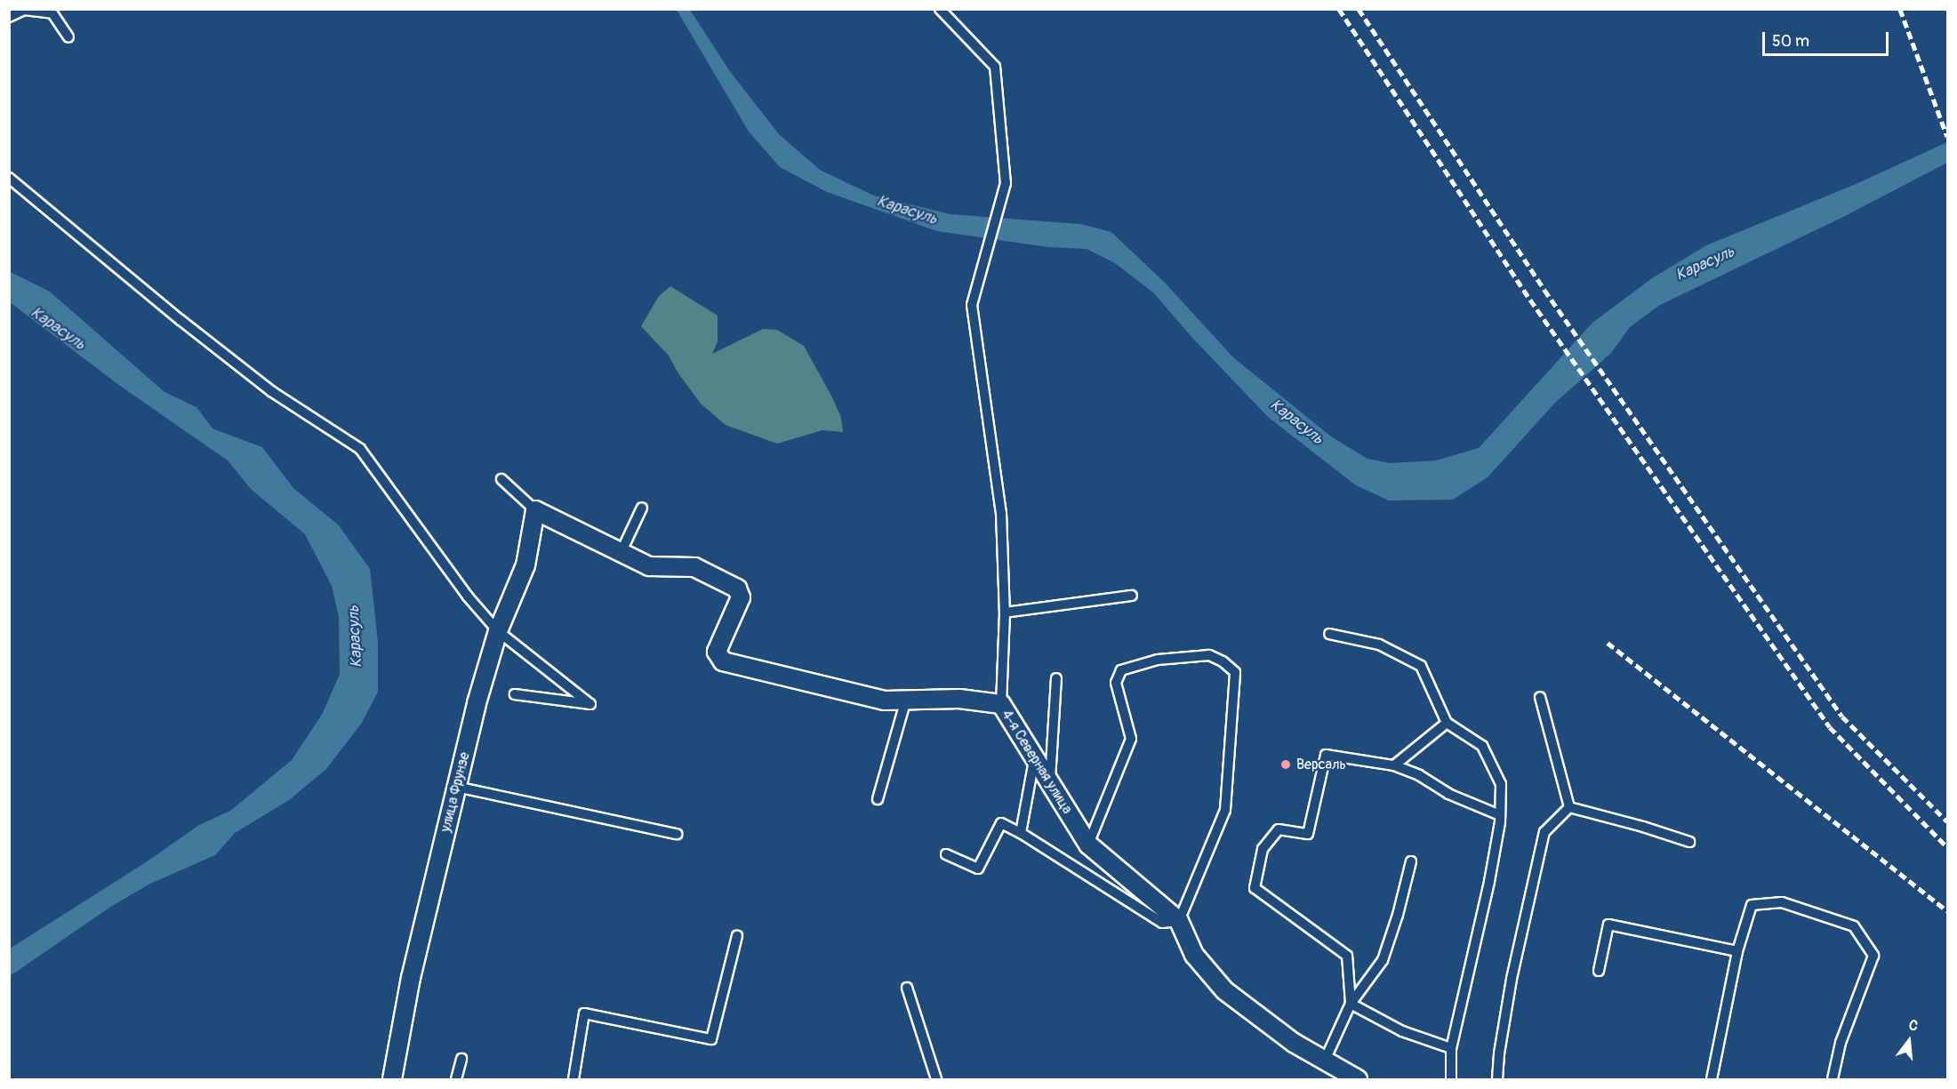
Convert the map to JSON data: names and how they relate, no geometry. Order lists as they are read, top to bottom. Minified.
{"streets":{"street":["4-я Северная улица","улица Фрунзе"]},"crossings":[["4-я Северная улица","улица Фрунзе"]],"water":["Карасуль"],"places":["Версаль"],"scale_bar":"50 m","north":"top"}
